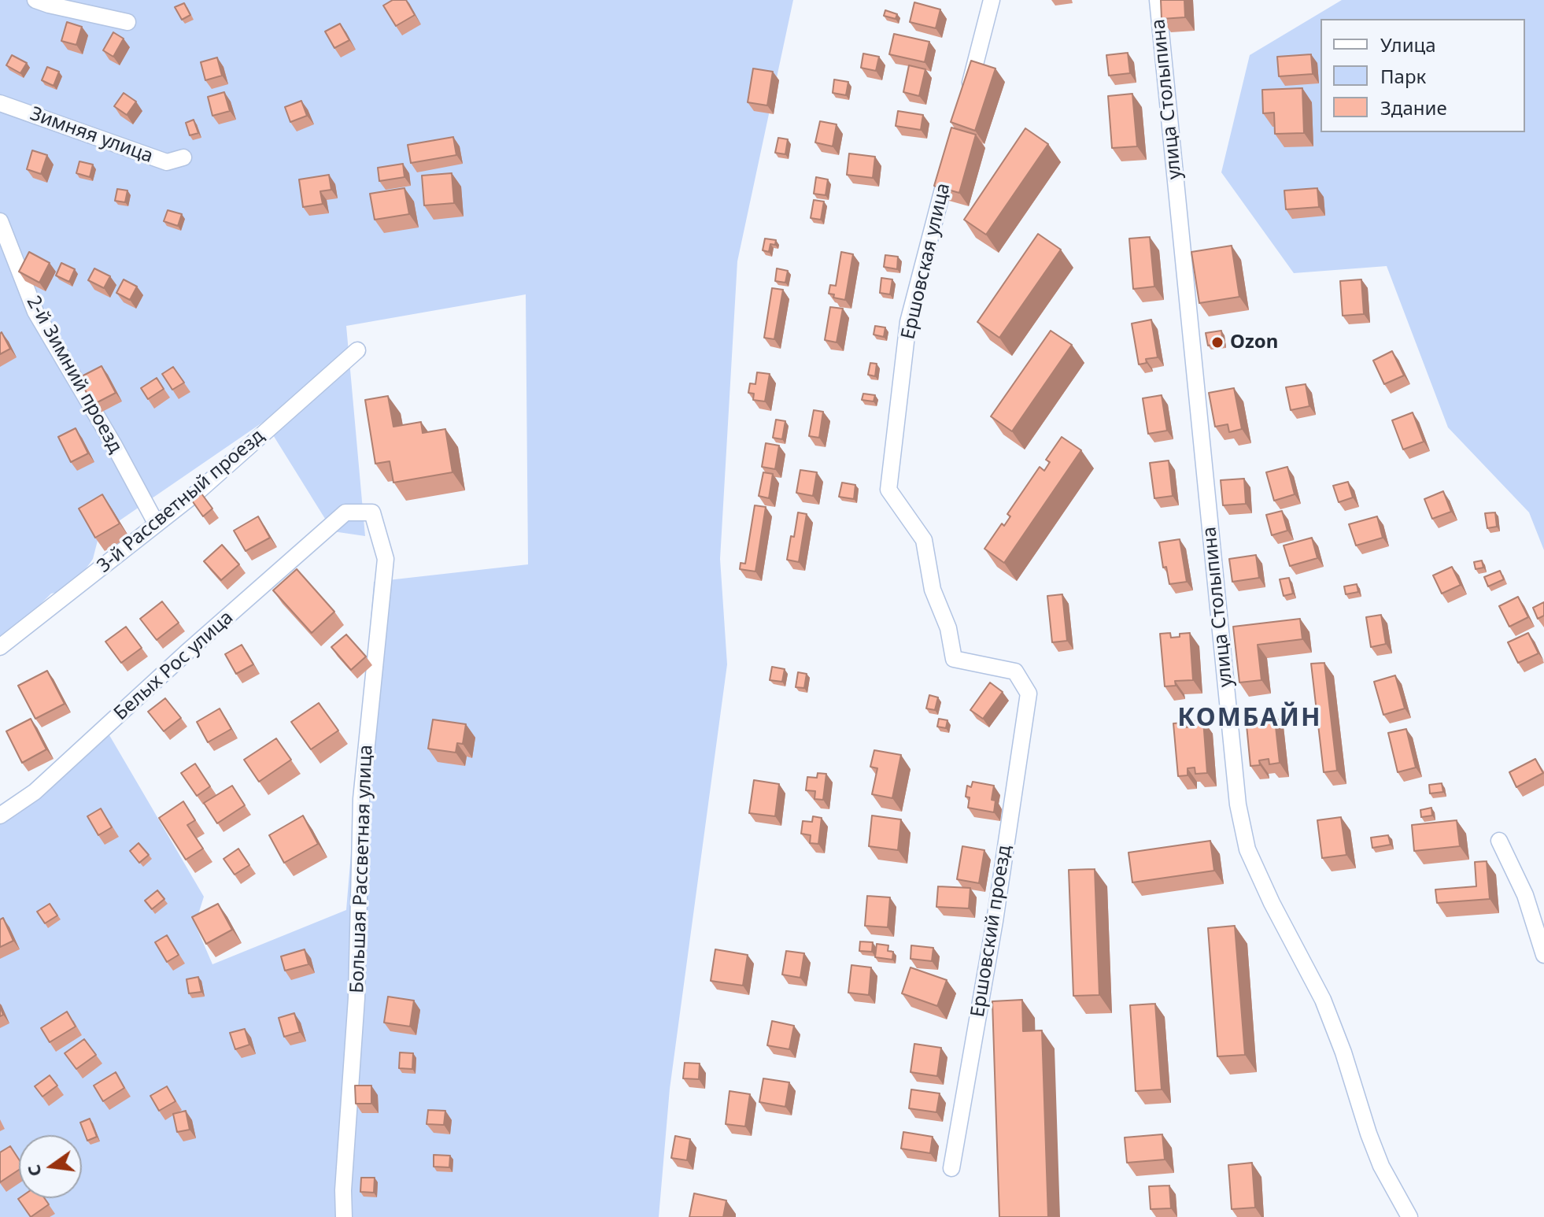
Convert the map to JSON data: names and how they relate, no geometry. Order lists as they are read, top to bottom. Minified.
{"streets":{"street":["улица Столыпина","Зимняя улица","Ершовская улица","2-й Зимний проезд","3-й Рассветный проезд","Белых Рос улица","Большая Рассветная улица","Ершовский проезд"]},"crossings":[["Ершовская улица","Ершовский проезд"],["2-й Зимний проезд","3-й Рассветный проезд"],["Белых Рос улица","Большая Рассветная улица"]],"districts":["КОМБАЙН"],"places":["Ozon"],"legend":["Улица","Парк","Здание"],"north":"left"}
